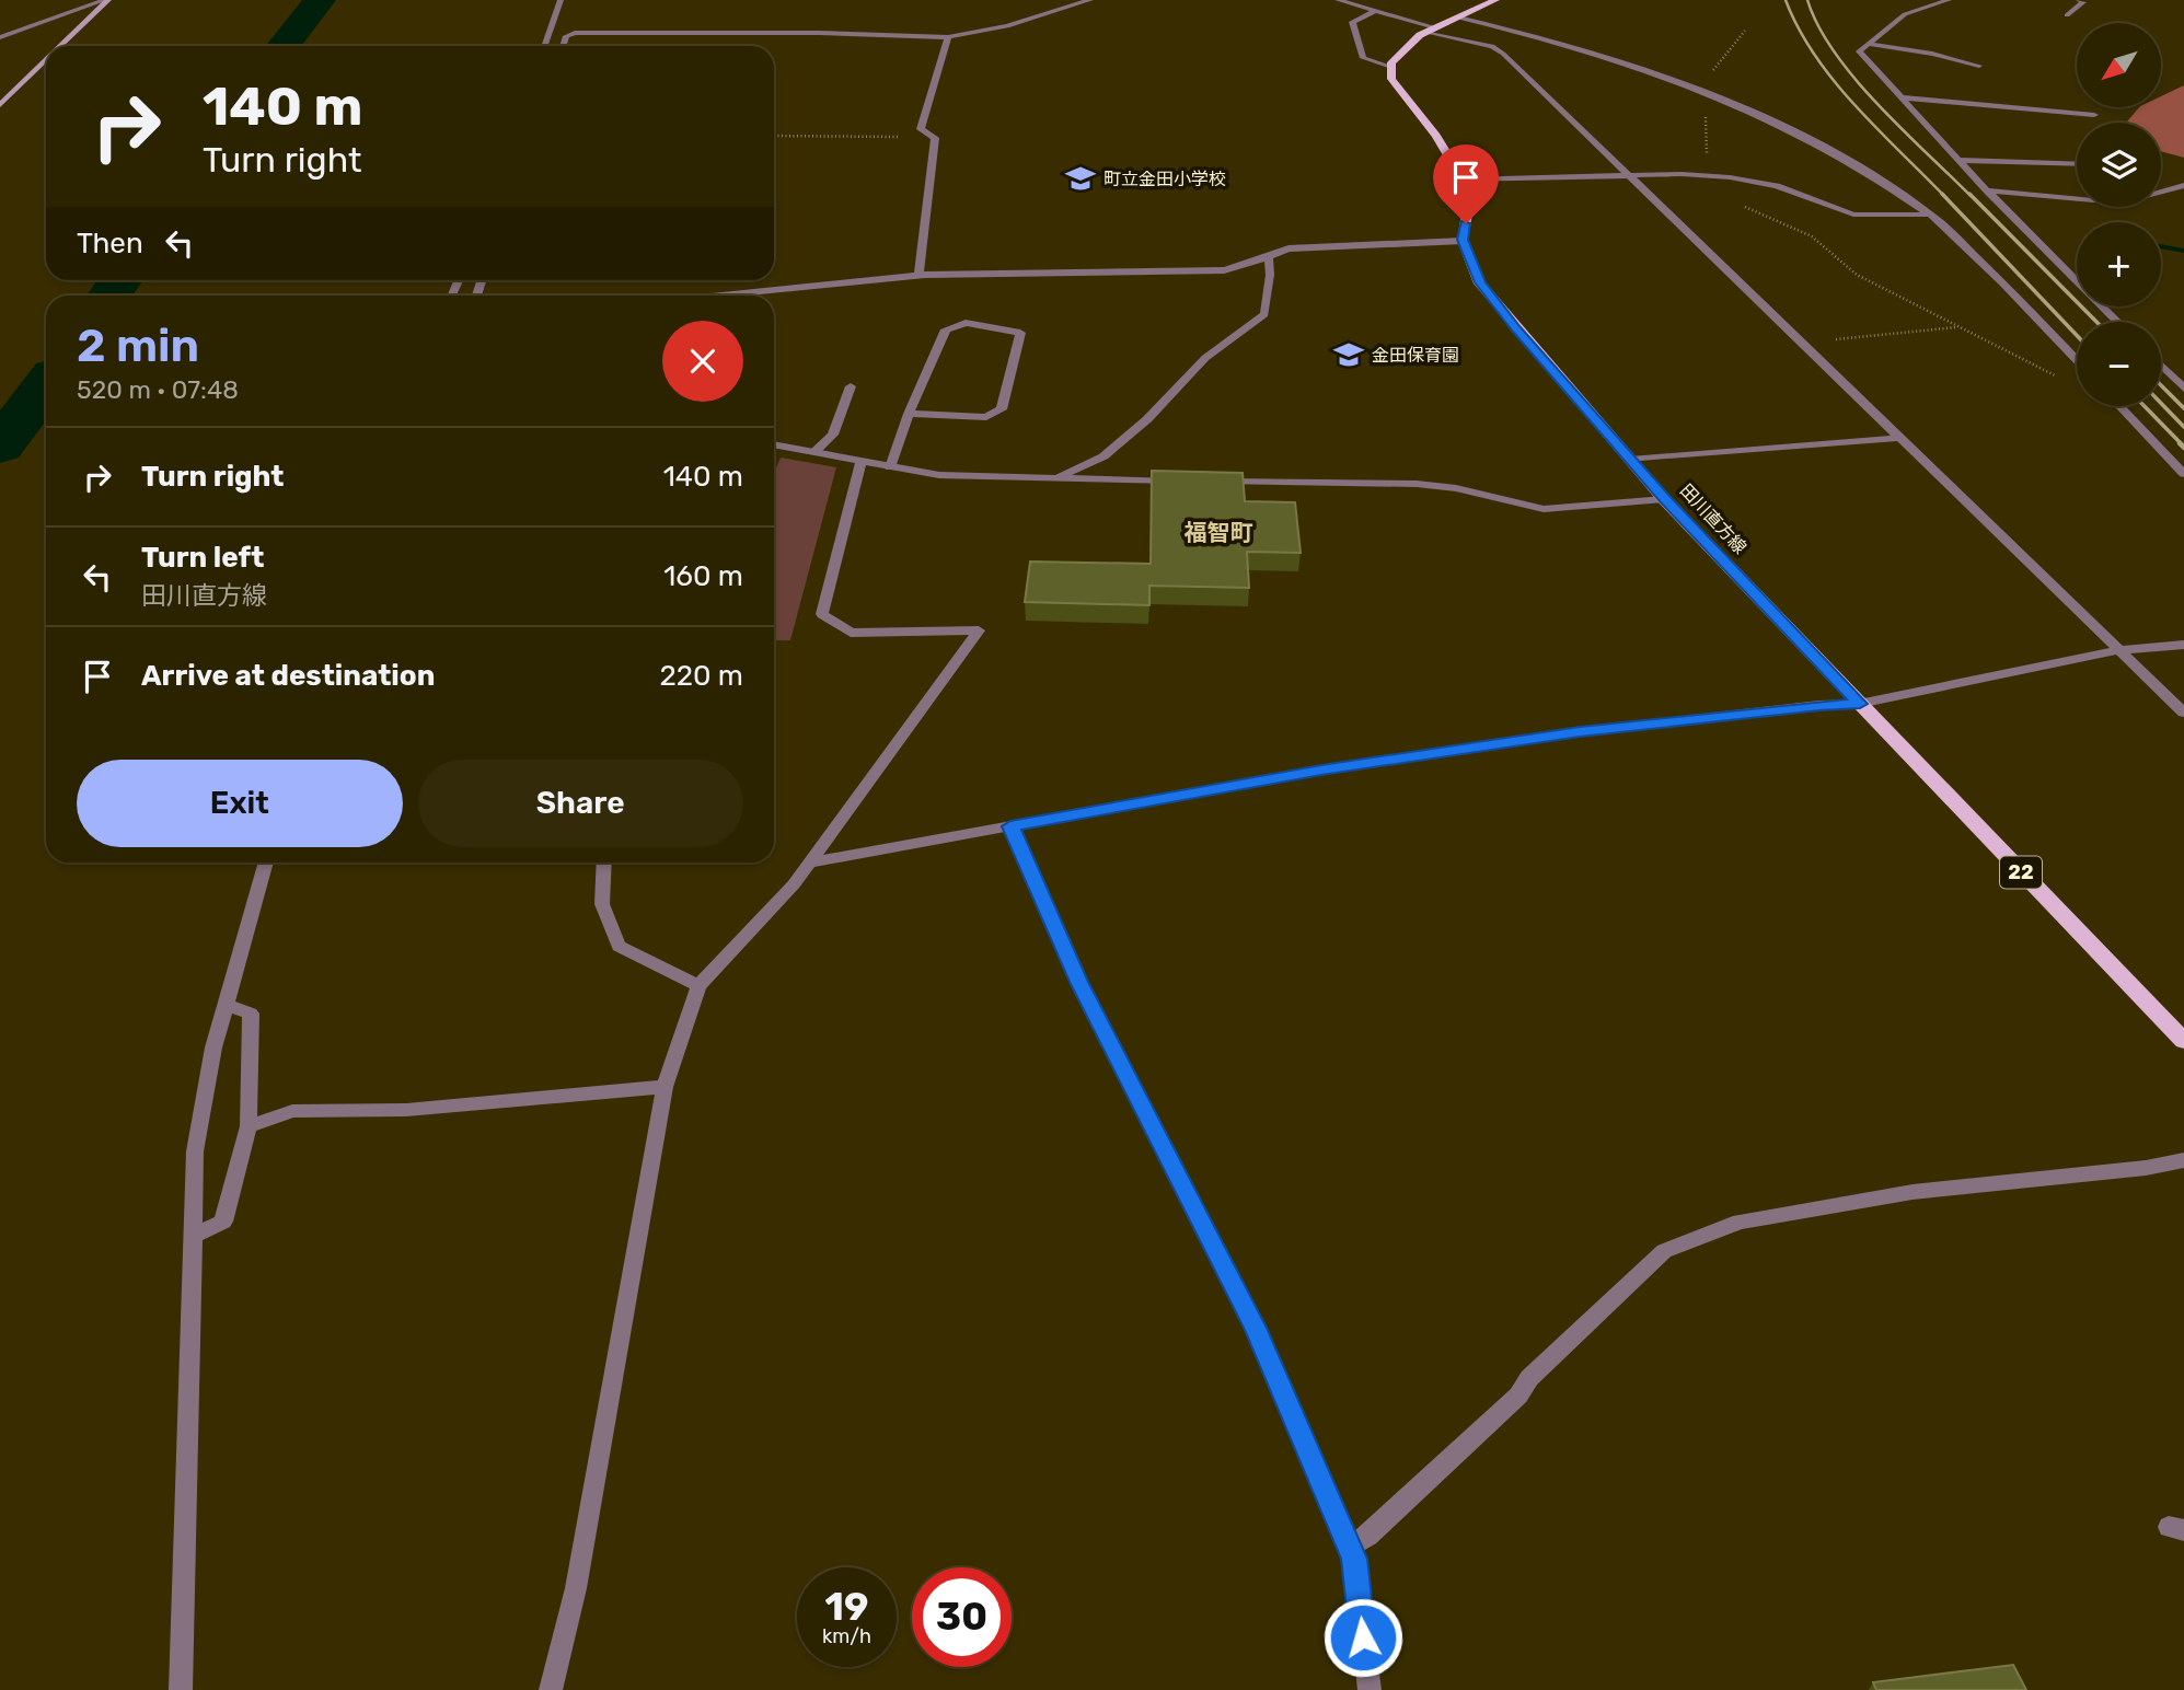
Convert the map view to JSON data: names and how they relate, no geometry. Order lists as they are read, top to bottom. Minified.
{"streets":{"main road":["田川直方線","22"]},"districts":["福智町"],"places":{"school or university":["町立金田小学校","金田保育園"]},"north":"bottom left","page":{"map_buttons":["+","−"],"turn":["140 m","Turn right"],"then":"Then","heading":["2 min","520 m · 07:48"],"list":[{"name":"Turn right","value":"140 m"},{"name":"Turn left","note":"田川直方線","value":"160 m"},{"name":"Arrive at destination","value":"220 m"}],"buttons":["Exit","Share"],"speed":"19 km/h","limit":"30"}}
